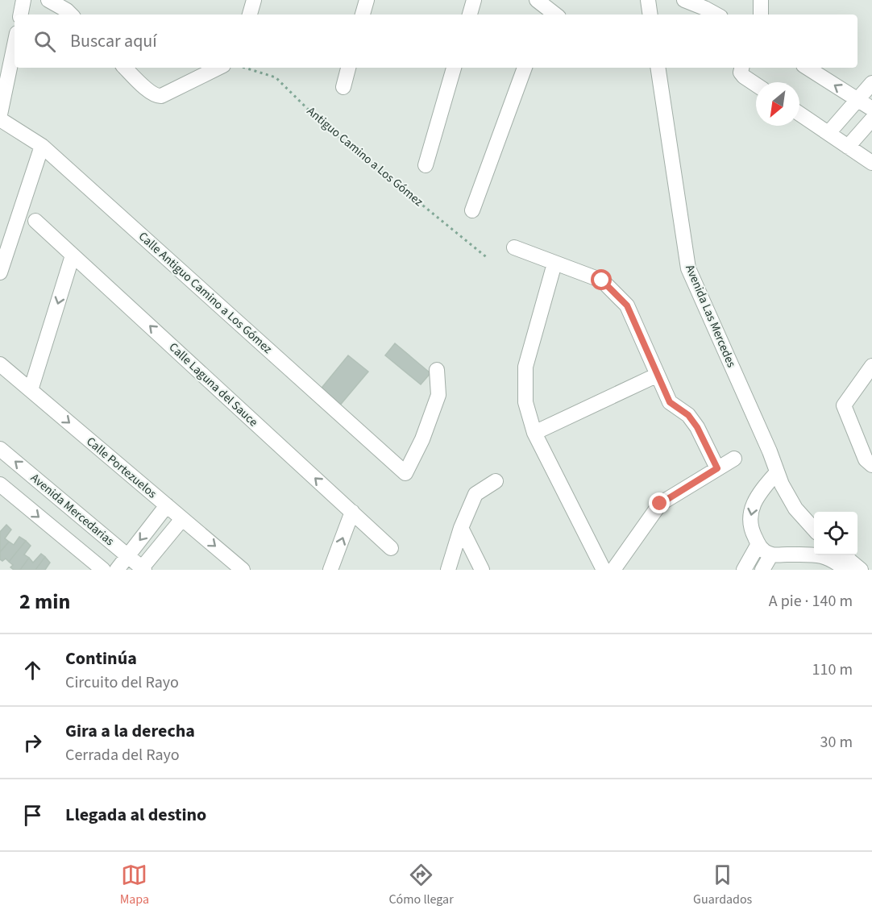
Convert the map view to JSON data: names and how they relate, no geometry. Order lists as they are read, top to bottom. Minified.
{"streets":{"street":["Calle Antiguo Camino a Los Gómez","Avenida Las Mercedes","Calle Laguna del Sauce","Calle Portezuelos","Avenida Mercedarias"],"path":["Antiguo Camino a Los Gómez"]},"one_way":["Calle Laguna del Sauce"],"north":"bottom left","page":{"search":"Buscar aquí","heading":["2 min","A pie · 140 m"],"list":[["Continúa","Circuito del Rayo","110 m"],["Gira a la derecha","Cerrada del Rayo","30 m"],"Llegada al destino"],"nav":["Mapa","Cómo llegar","Guardados"]}}
